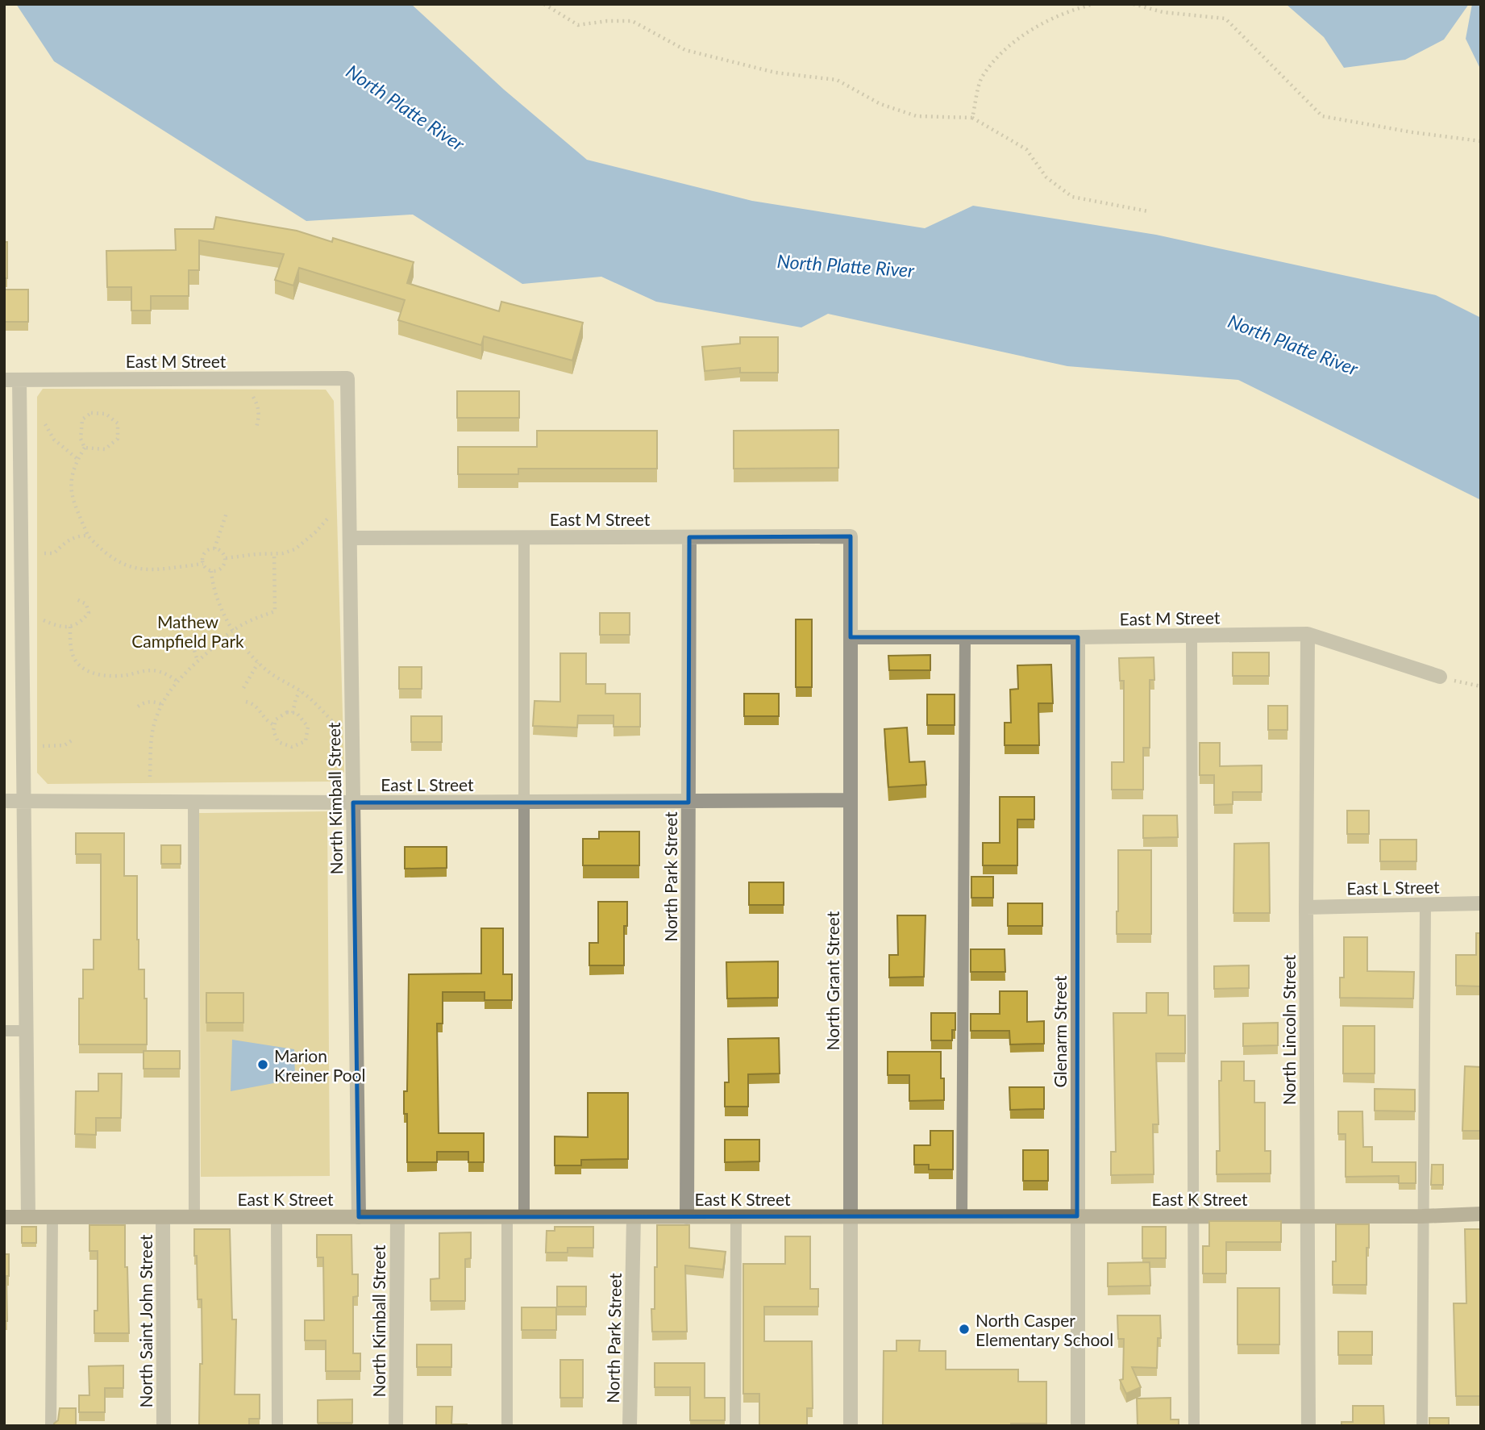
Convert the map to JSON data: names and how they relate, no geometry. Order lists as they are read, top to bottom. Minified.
{"streets":{"street":["East M Street","East L Street","North Kimball Street","North Park Street","North Grant Street","North Lincoln Street","Glenarm Street","East K Street","North Saint John Street"]},"crossings":[["East M Street","North Kimball Street"],["East M Street","North Park Street"],["East M Street","North Grant Street"],["East M Street","North Lincoln Street"],["East M Street","Glenarm Street"],["East L Street","North Kimball Street"],["East L Street","North Park Street"],["East L Street","North Grant Street"],["East L Street","North Lincoln Street"],["North Kimball Street","East K Street"],["North Park Street","East K Street"],["North Grant Street","East K Street"],["North Lincoln Street","East K Street"],["Glenarm Street","East K Street"],["East K Street","North Saint John Street"]],"water":["North Platte River"],"parks":["Mathew Campfield Park"],"places":["Marion Kreiner Pool","North Casper Elementary School"]}
